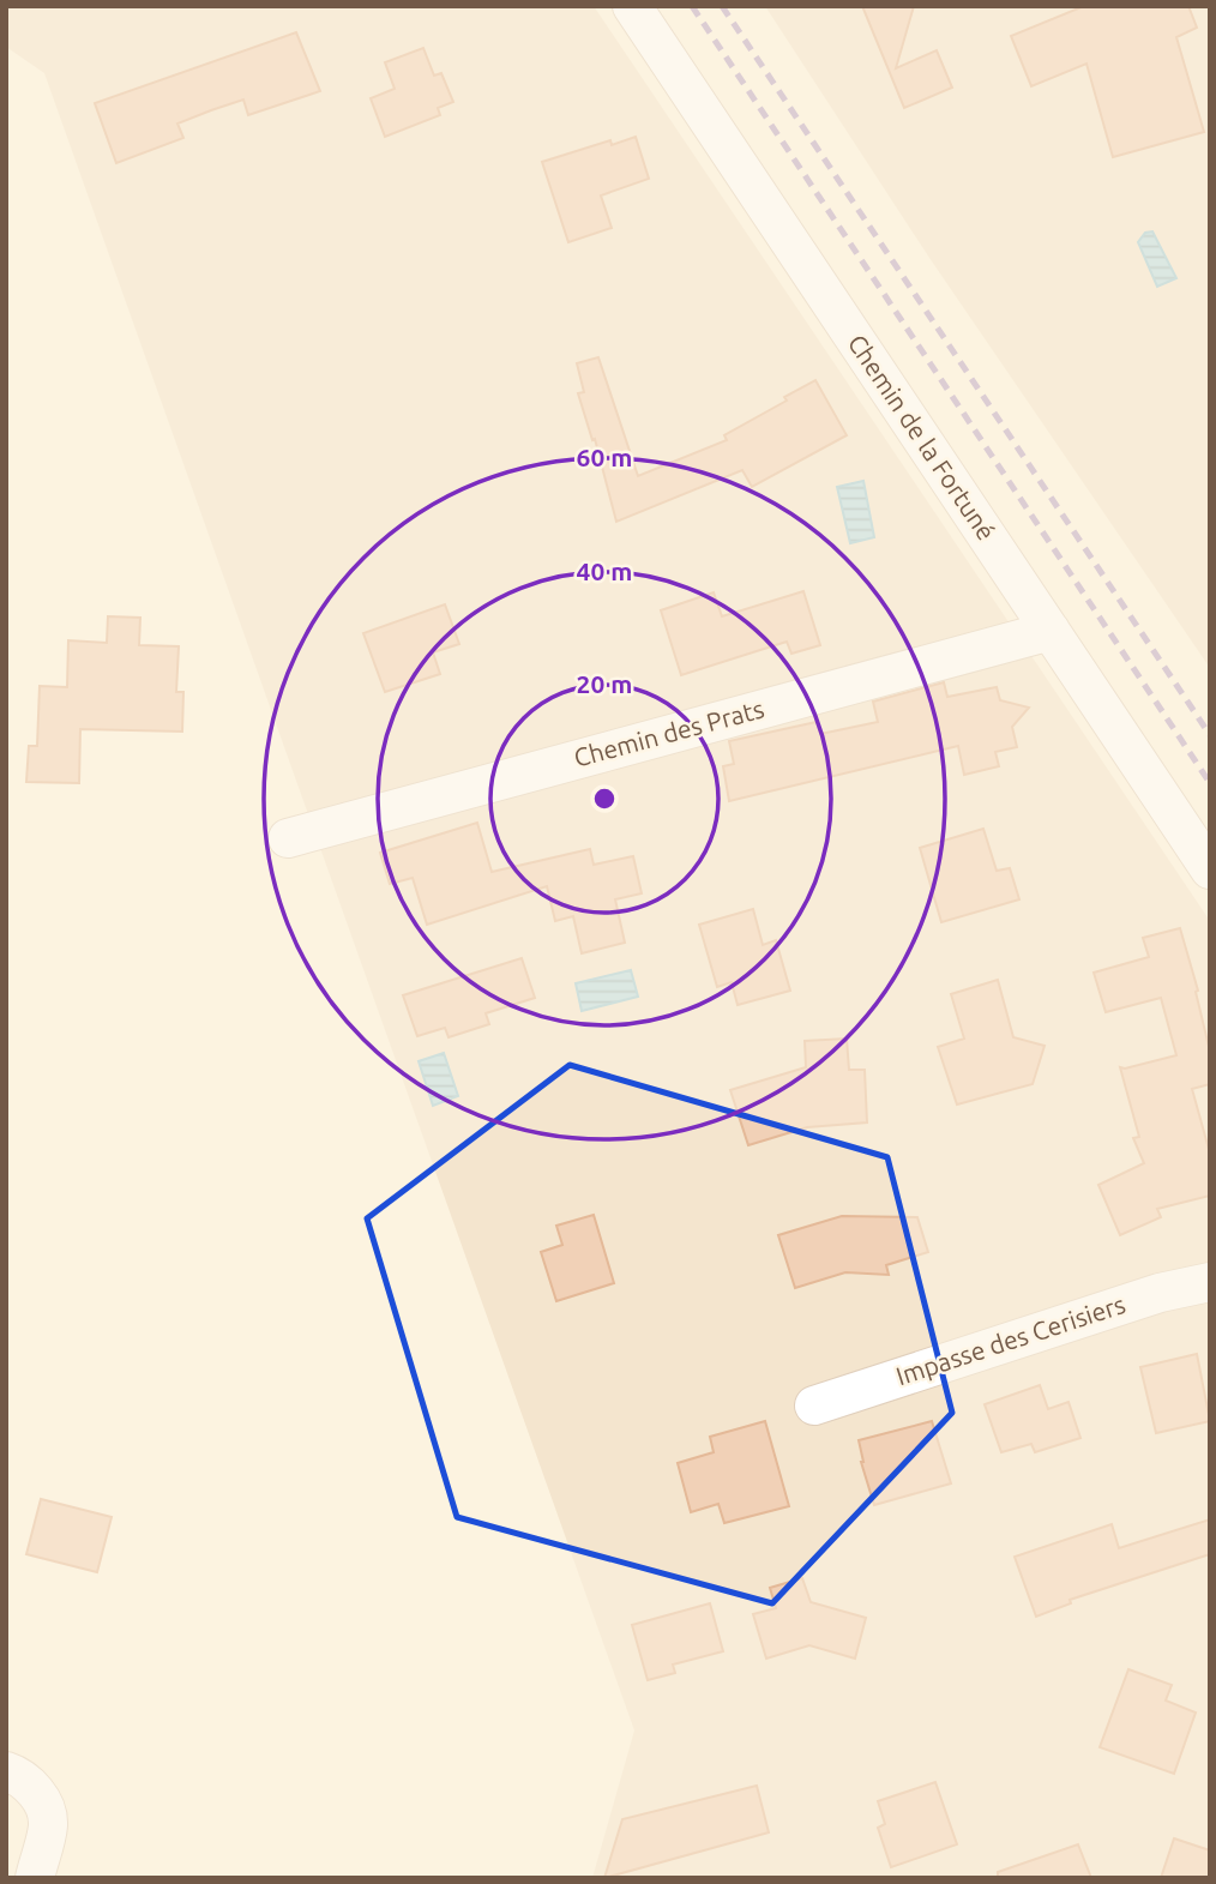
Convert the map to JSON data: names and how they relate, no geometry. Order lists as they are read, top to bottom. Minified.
{"streets":{"street":["Chemin de la Fortuné","Chemin des Prats","Impasse des Cerisiers"]},"crossings":[["Chemin de la Fortuné","Chemin des Prats"]],"rings":["60 m","40 m","20 m"]}
